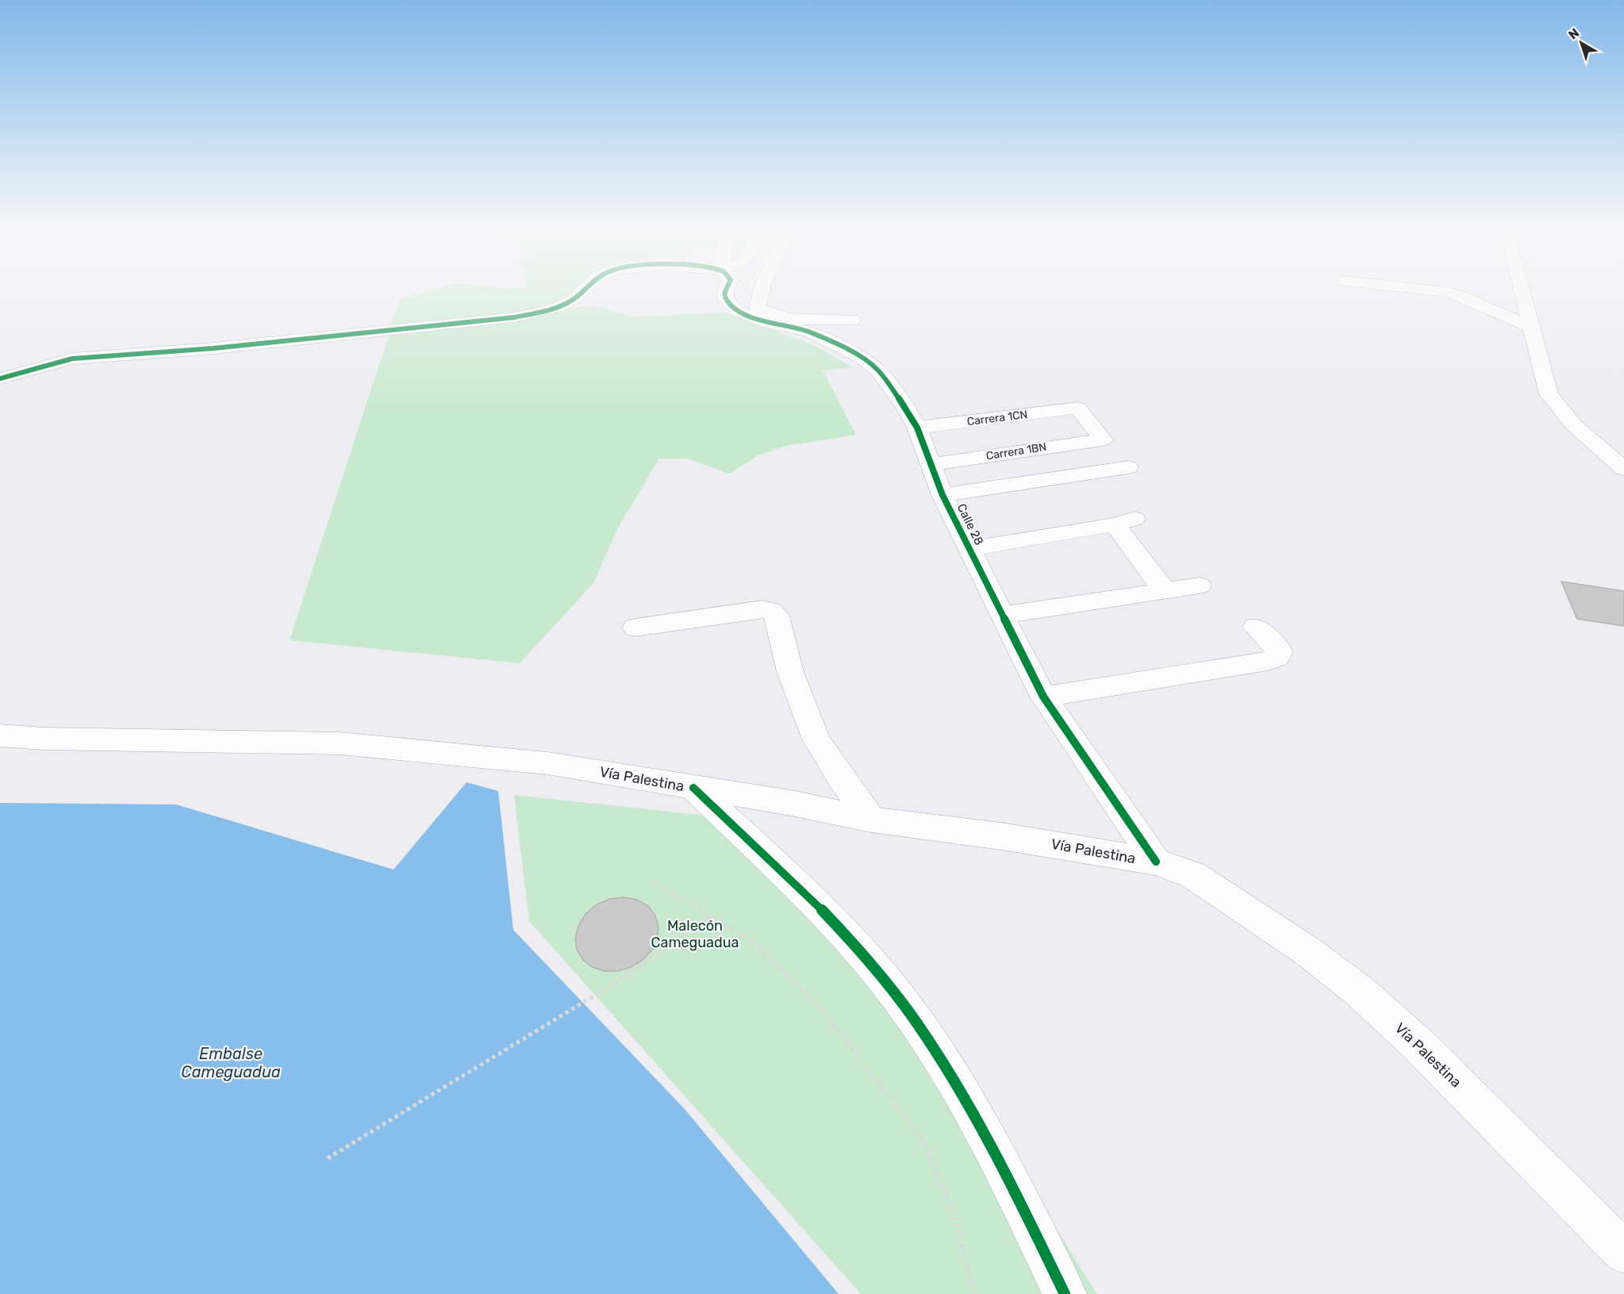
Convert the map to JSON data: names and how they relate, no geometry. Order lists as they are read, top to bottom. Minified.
{"streets":{"street":["Carrera 1CN","Carrera 1BN","Calle 28","Vía Palestina"]},"crossings":[["Carrera 1CN","Carrera 1BN"],["Carrera 1CN","Calle 28"],["Carrera 1BN","Calle 28"],["Calle 28","Vía Palestina"]],"water":["Embalse Cameguadua"],"parks":["Malecón Cameguadua"],"north":"top left"}
